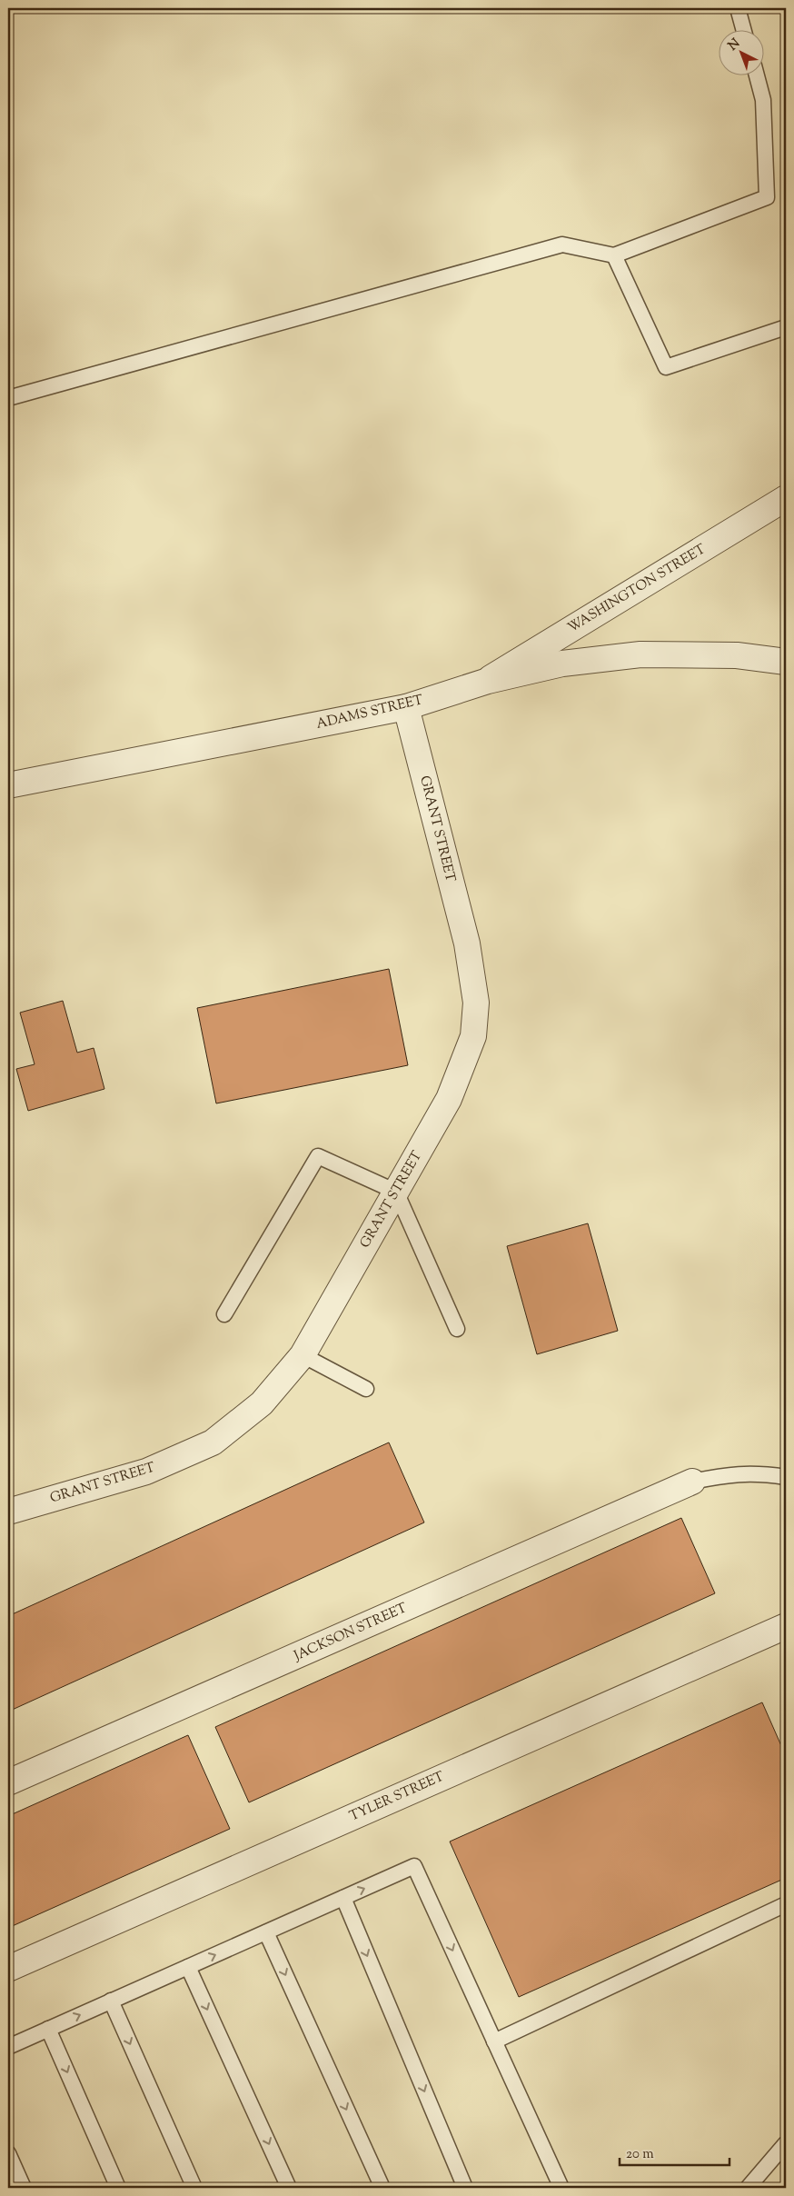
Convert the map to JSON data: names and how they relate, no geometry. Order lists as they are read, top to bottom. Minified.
{"streets":{"street":["WASHINGTON STREET","ADAMS STREET","GRANT STREET","JACKSON STREET","TYLER STREET"]},"crossings":[["WASHINGTON STREET","ADAMS STREET"],["ADAMS STREET","GRANT STREET"]],"scale_bar":"20 m","north":"top left"}
